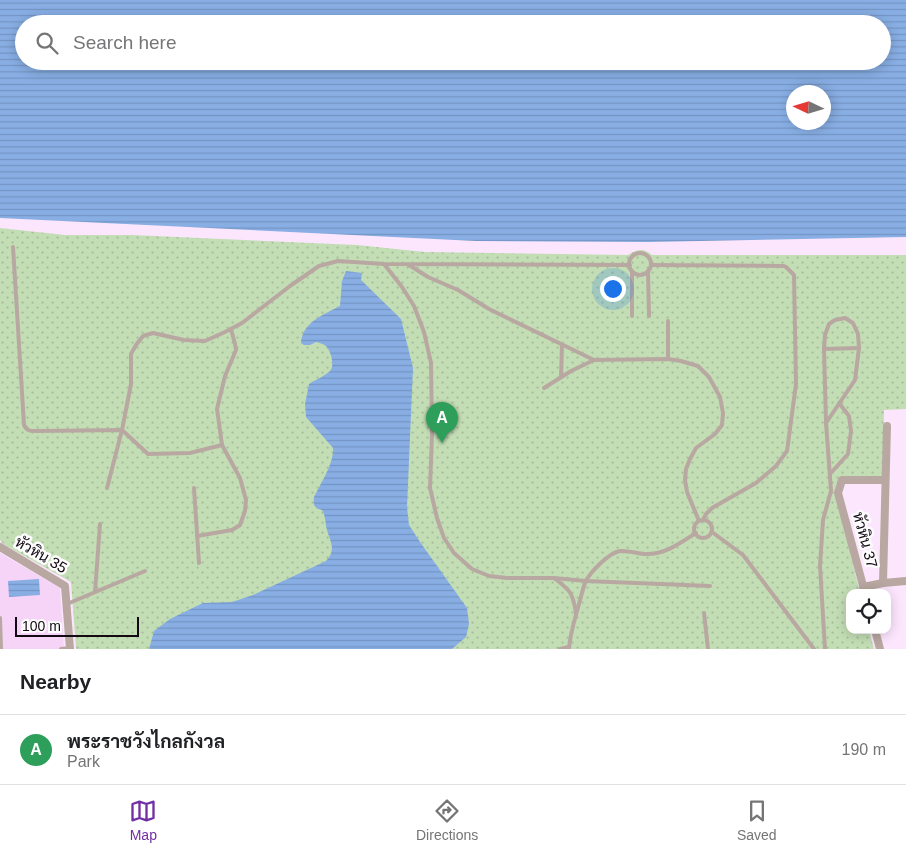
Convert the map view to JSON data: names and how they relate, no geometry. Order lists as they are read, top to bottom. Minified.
{"streets":{"street":["หัวหิน 37","หัวหิน 35"]},"scale_bar":"100 m","north":"left","page":{"search":"Search here","pins":"A","scale":"100 m","heading":"Nearby","list":[{"mark":"A","name":"พระราชวังไกลกังวล","note":"Park","value":"190 m"}],"nav":["Map","Directions","Saved"]}}
